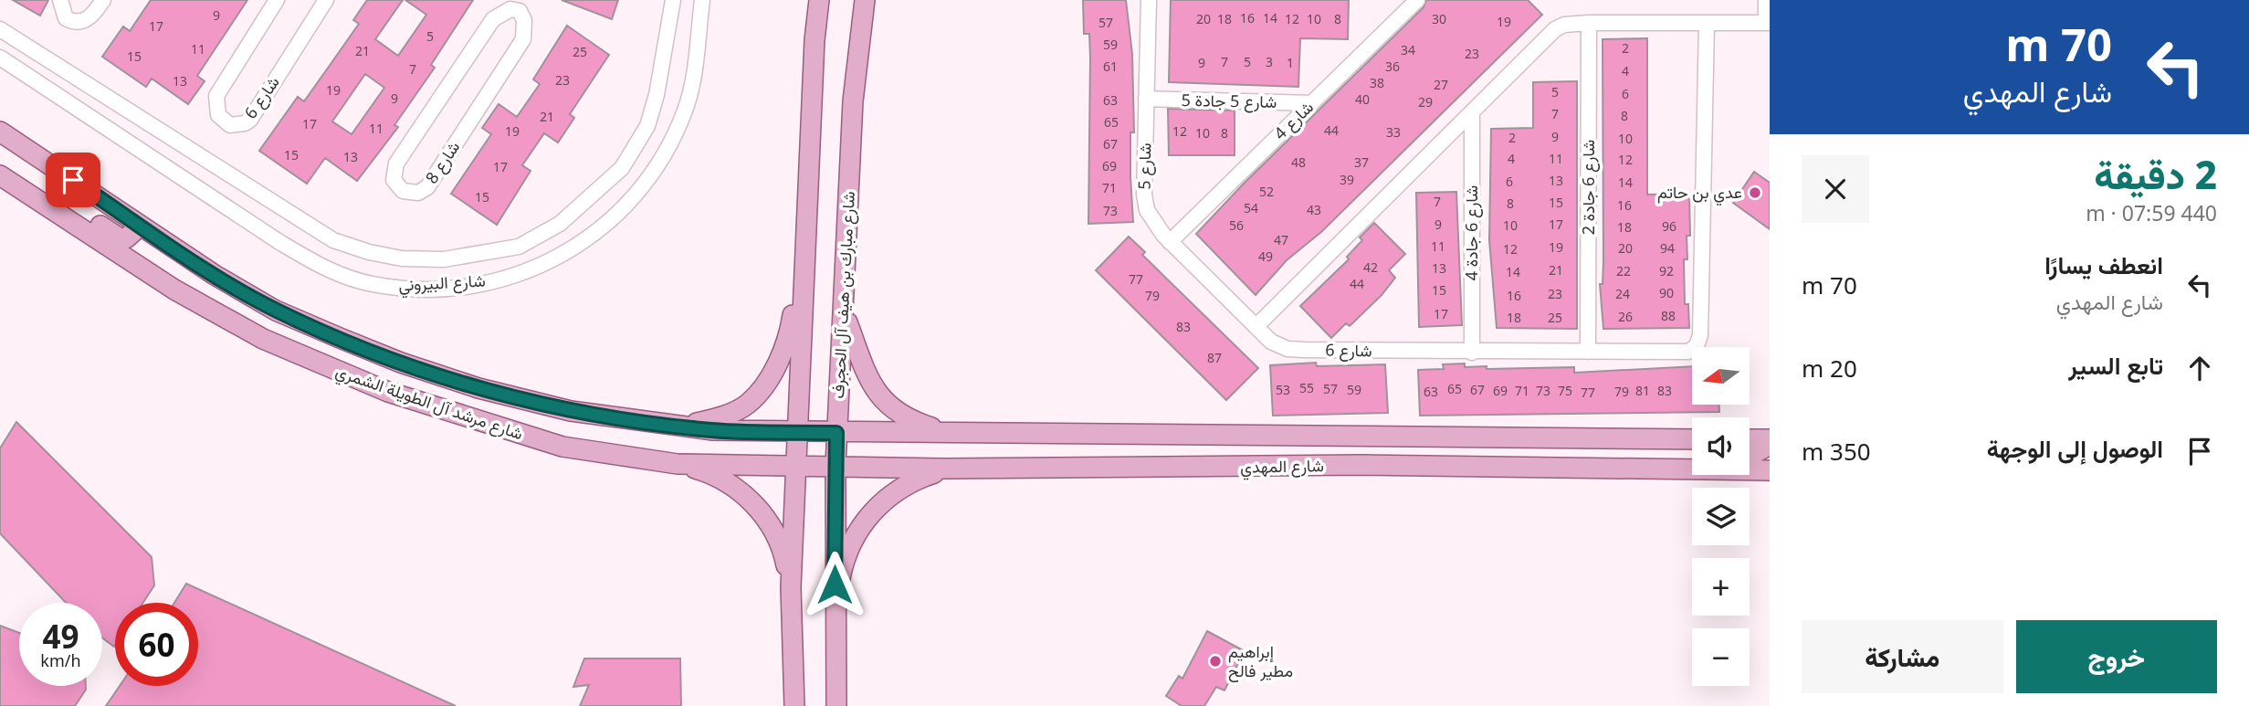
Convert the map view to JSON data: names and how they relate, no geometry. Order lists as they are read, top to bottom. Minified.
{"streets":{"main road":["شارع مبارك بن هيف آل الحجرف","شارع مرشد آل الطويلة الشمري","شارع المهدي"],"street":["شارع 6","شارع 5 جادة 5","شارع 4","شارع 8","شارع 5","شارع 6 جادة 2","شارع 6 جادة 4","شارع البيروني"]},"crossings":[["شارع 6","شارع 5"],["شارع 6","شارع 6 جادة 2"],["شارع 6","شارع 6 جادة 4"],["شارع 5 جادة 5","شارع 4"],["شارع 5 جادة 5","شارع 5"],["شارع 4","شارع 5"],["شارع مبارك بن هيف آل الحجرف","شارع المهدي"],["شارع مرشد آل الطويلة الشمري","شارع المهدي"]],"places":["عدي بن حاتم","إبراهيم مطير فالح"],"house_numbers":["9","16","14","20","18","12","10","8","30","19","57","17","5","59","2","11","34","21","25","23","15","7","5","3","9","1","61","36","7","4","23","13","38","27","19","5","6","9","40","63","29","7","8","21","65","17","11","44","19","12","33","10","8","9","2","10","67","15","13","4","11","12","48","37","69","17","39","13","6","14","71","52","15","7","15","8","16","54","43","73","9","17","56","10","96","18","47","11","19","20","94","12","49","42","13","21","22","92","14","77","44","15","90","23","24","79","16","17","88","26","18","25","83","87","55","57","65","53","59","67","69","71","73","75","81","83","63","79","77"],"north":"left","page":{"turn":["70 m","شارع المهدي"],"heading":["2 دقيقة","440 m · 07:59"],"list":[{"name":"انعطف يسارًا","note":"شارع المهدي","value":"70 m"},{"name":"تابع السير","value":"20 m"},{"name":"الوصول إلى الوجهة","value":"350 m"}],"map_buttons":["+","−"],"speed":"49 km/h","limit":"60","buttons":["خروج","مشاركة"]}}
